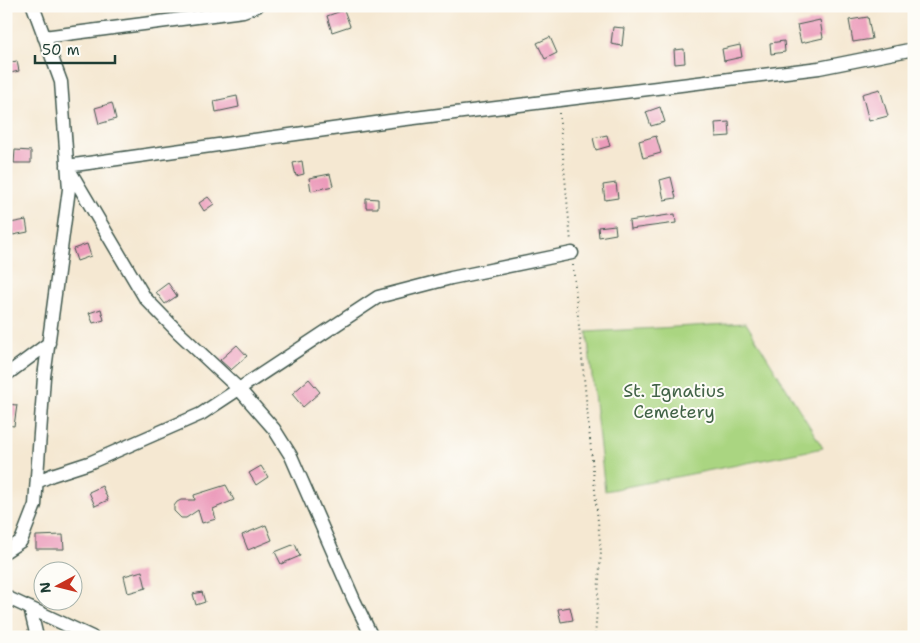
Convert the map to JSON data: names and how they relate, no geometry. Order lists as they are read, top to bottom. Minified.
{"parks":["St. Ignatius Cemetery"],"scale_bar":"50 m","north":"left"}
